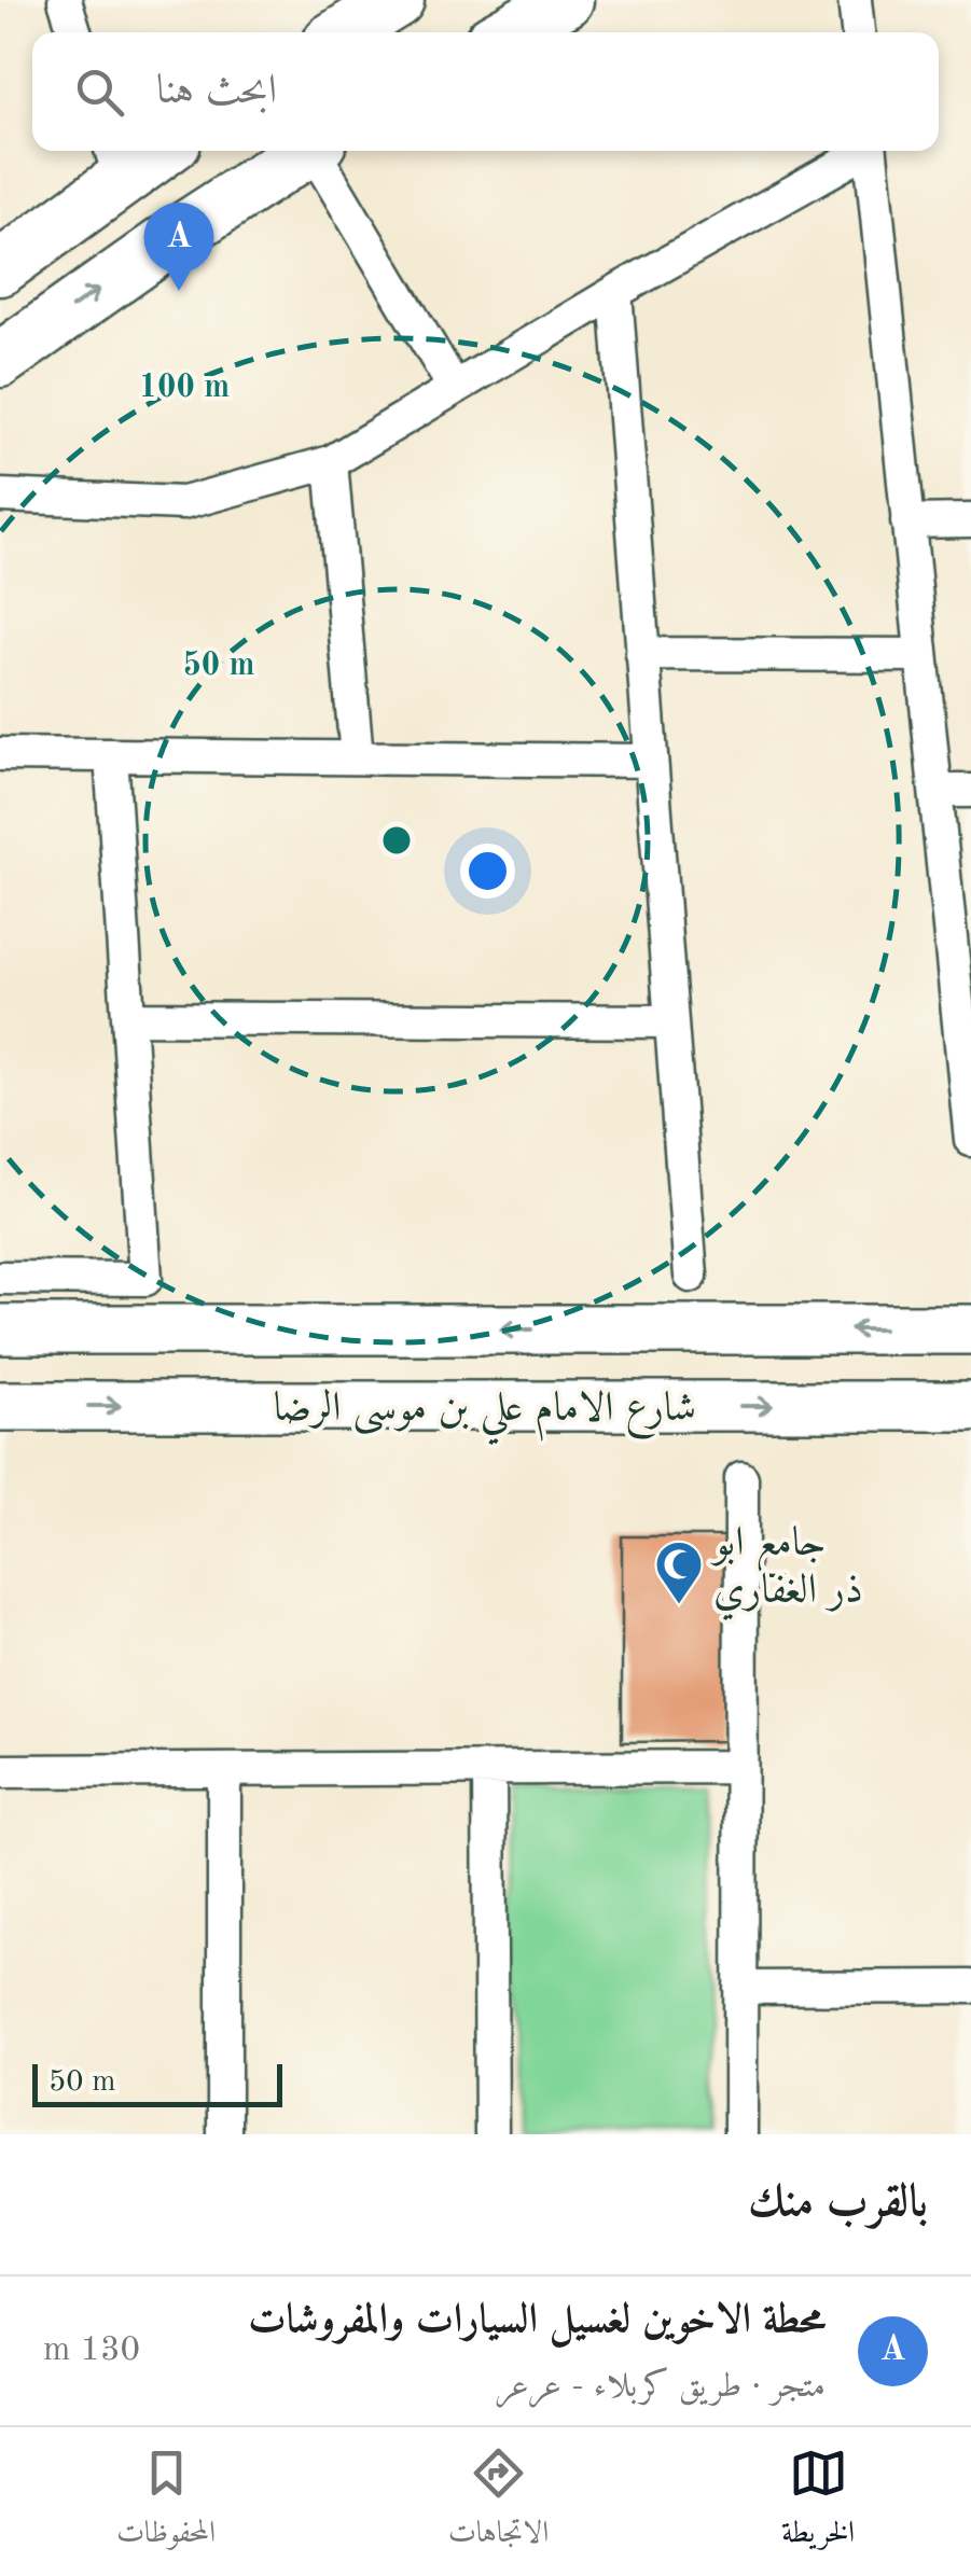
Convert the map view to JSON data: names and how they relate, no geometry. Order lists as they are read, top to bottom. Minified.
{"streets":{"main road":["شارع الامام علي بن موسى الرضا"]},"places":{"mosque":["جامع ابو ذر الغفاري"]},"scale_bar":"50 m","page":{"search":"ابحث هنا","pins":"A","scale":"50 m","heading":"بالقرب منك","list":[{"mark":"A","name":"محطة الاخوين لغسيل السيارات والمفروشات","note":"متجر · طريق كربلاء - عرعر","value":"130 m"}],"nav":["الخريطة","الاتجاهات","المحفوظات"]},"rings":["100 m","50 m"]}
